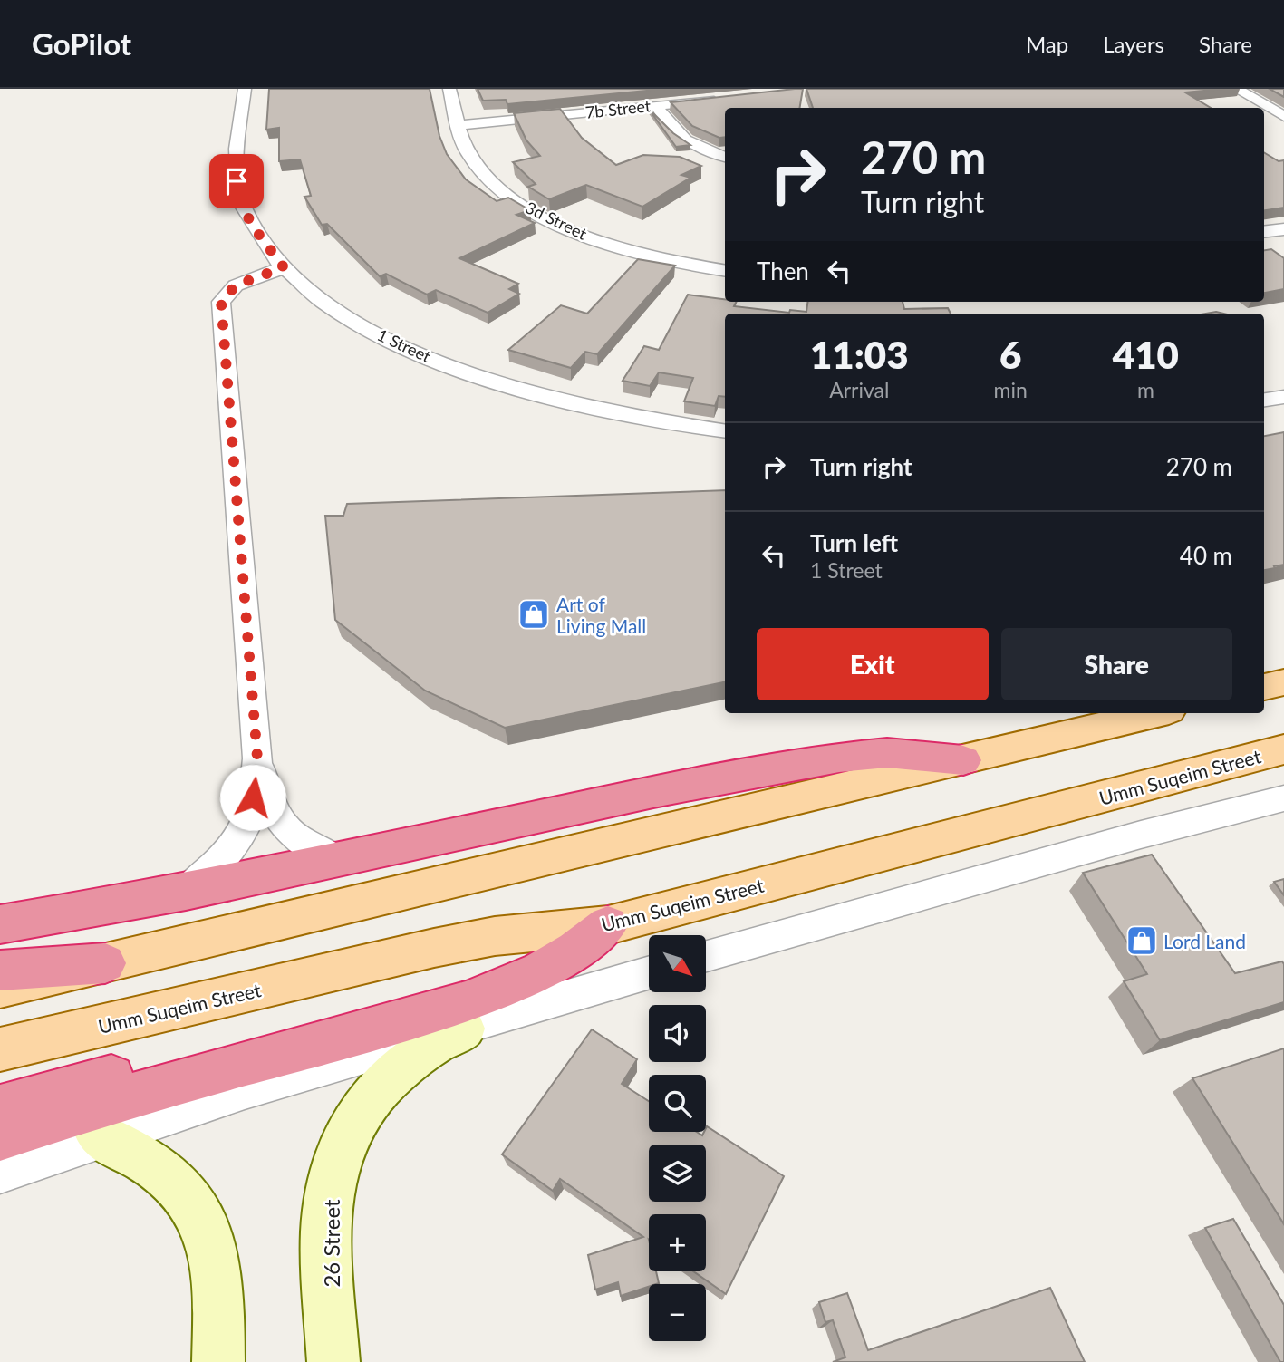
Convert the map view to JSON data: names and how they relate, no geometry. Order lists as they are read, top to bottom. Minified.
{"streets":{"main road":["Umm Suqeim Street","26 Street"],"street":["7b Street","3d Street","1 Street"]},"crossings":[["7b Street","3d Street"]],"places":{"shop":["Art of Living Mall","Lord Land"]},"north":"bottom right","page":{"header":"GoPilot","nav":["Map","Layers","Share"],"turn":["270 m","Turn right"],"then":"Then","eta":["11:03","Arrival","6","min","410","m"],"list":[{"name":"Turn right","value":"270 m"},{"name":"Turn left","note":"1 Street","value":"40 m"}],"buttons":["Exit","Share"],"map_buttons":["+","−"]}}
